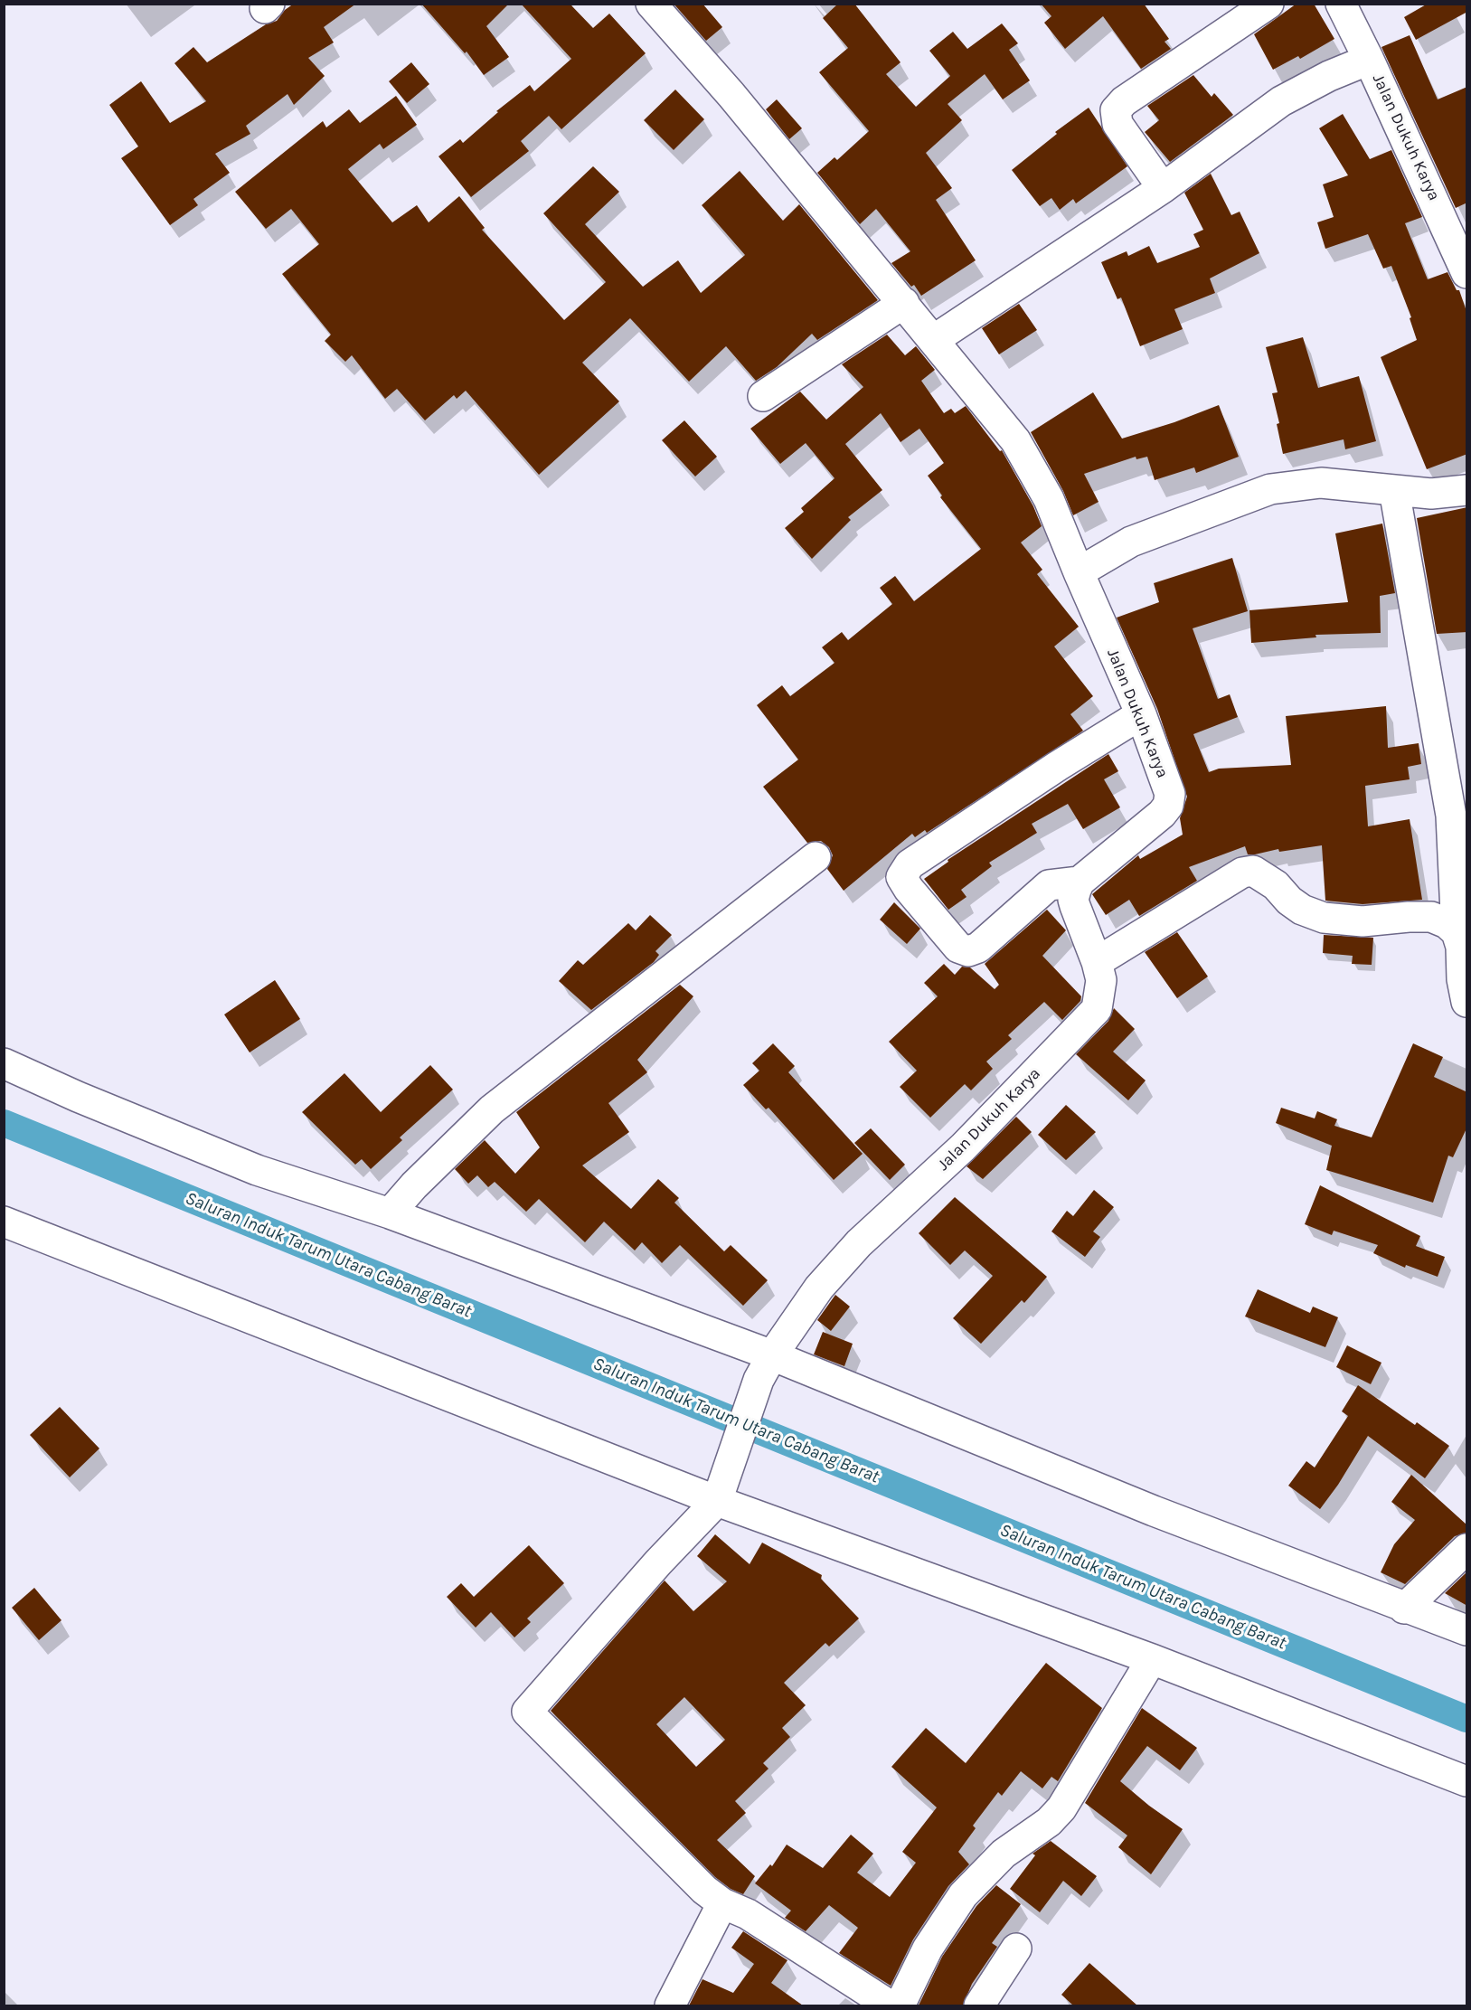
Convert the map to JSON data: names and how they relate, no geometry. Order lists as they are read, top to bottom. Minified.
{"streets":{"street":["Jalan Dukuh Karya"]},"water":["Saluran Induk Tarum Utara Cabang Barat"]}
